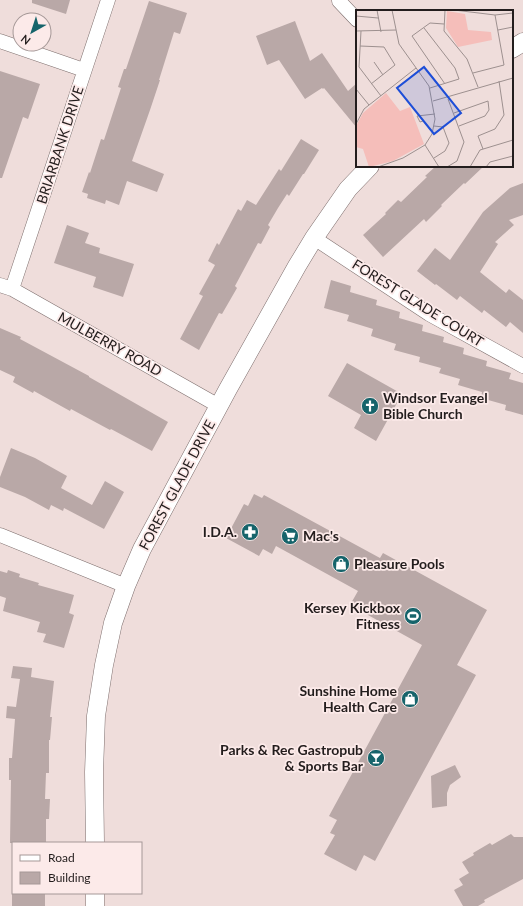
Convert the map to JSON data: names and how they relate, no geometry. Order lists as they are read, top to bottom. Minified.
{"streets":{"street":["BRIARBANK DRIVE","FOREST GLADE COURT","MULBERRY ROAD","FOREST GLADE DRIVE"]},"crossings":[["BRIARBANK DRIVE","MULBERRY ROAD"],["FOREST GLADE COURT","FOREST GLADE DRIVE"],["MULBERRY ROAD","FOREST GLADE DRIVE"]],"places":{"church":["Windsor Evangel Bible Church"],"pharmacy":["I.D.A."],"supermarket":["Mac's"],"shop":["Pleasure Pools","Sunshine Home Health Care"],"sports":["Kersey Kickbox Fitness"],"bar":["Parks & Rec Gastropub & Sports Bar"]},"legend":["Road","Building"],"north":"bottom left"}
